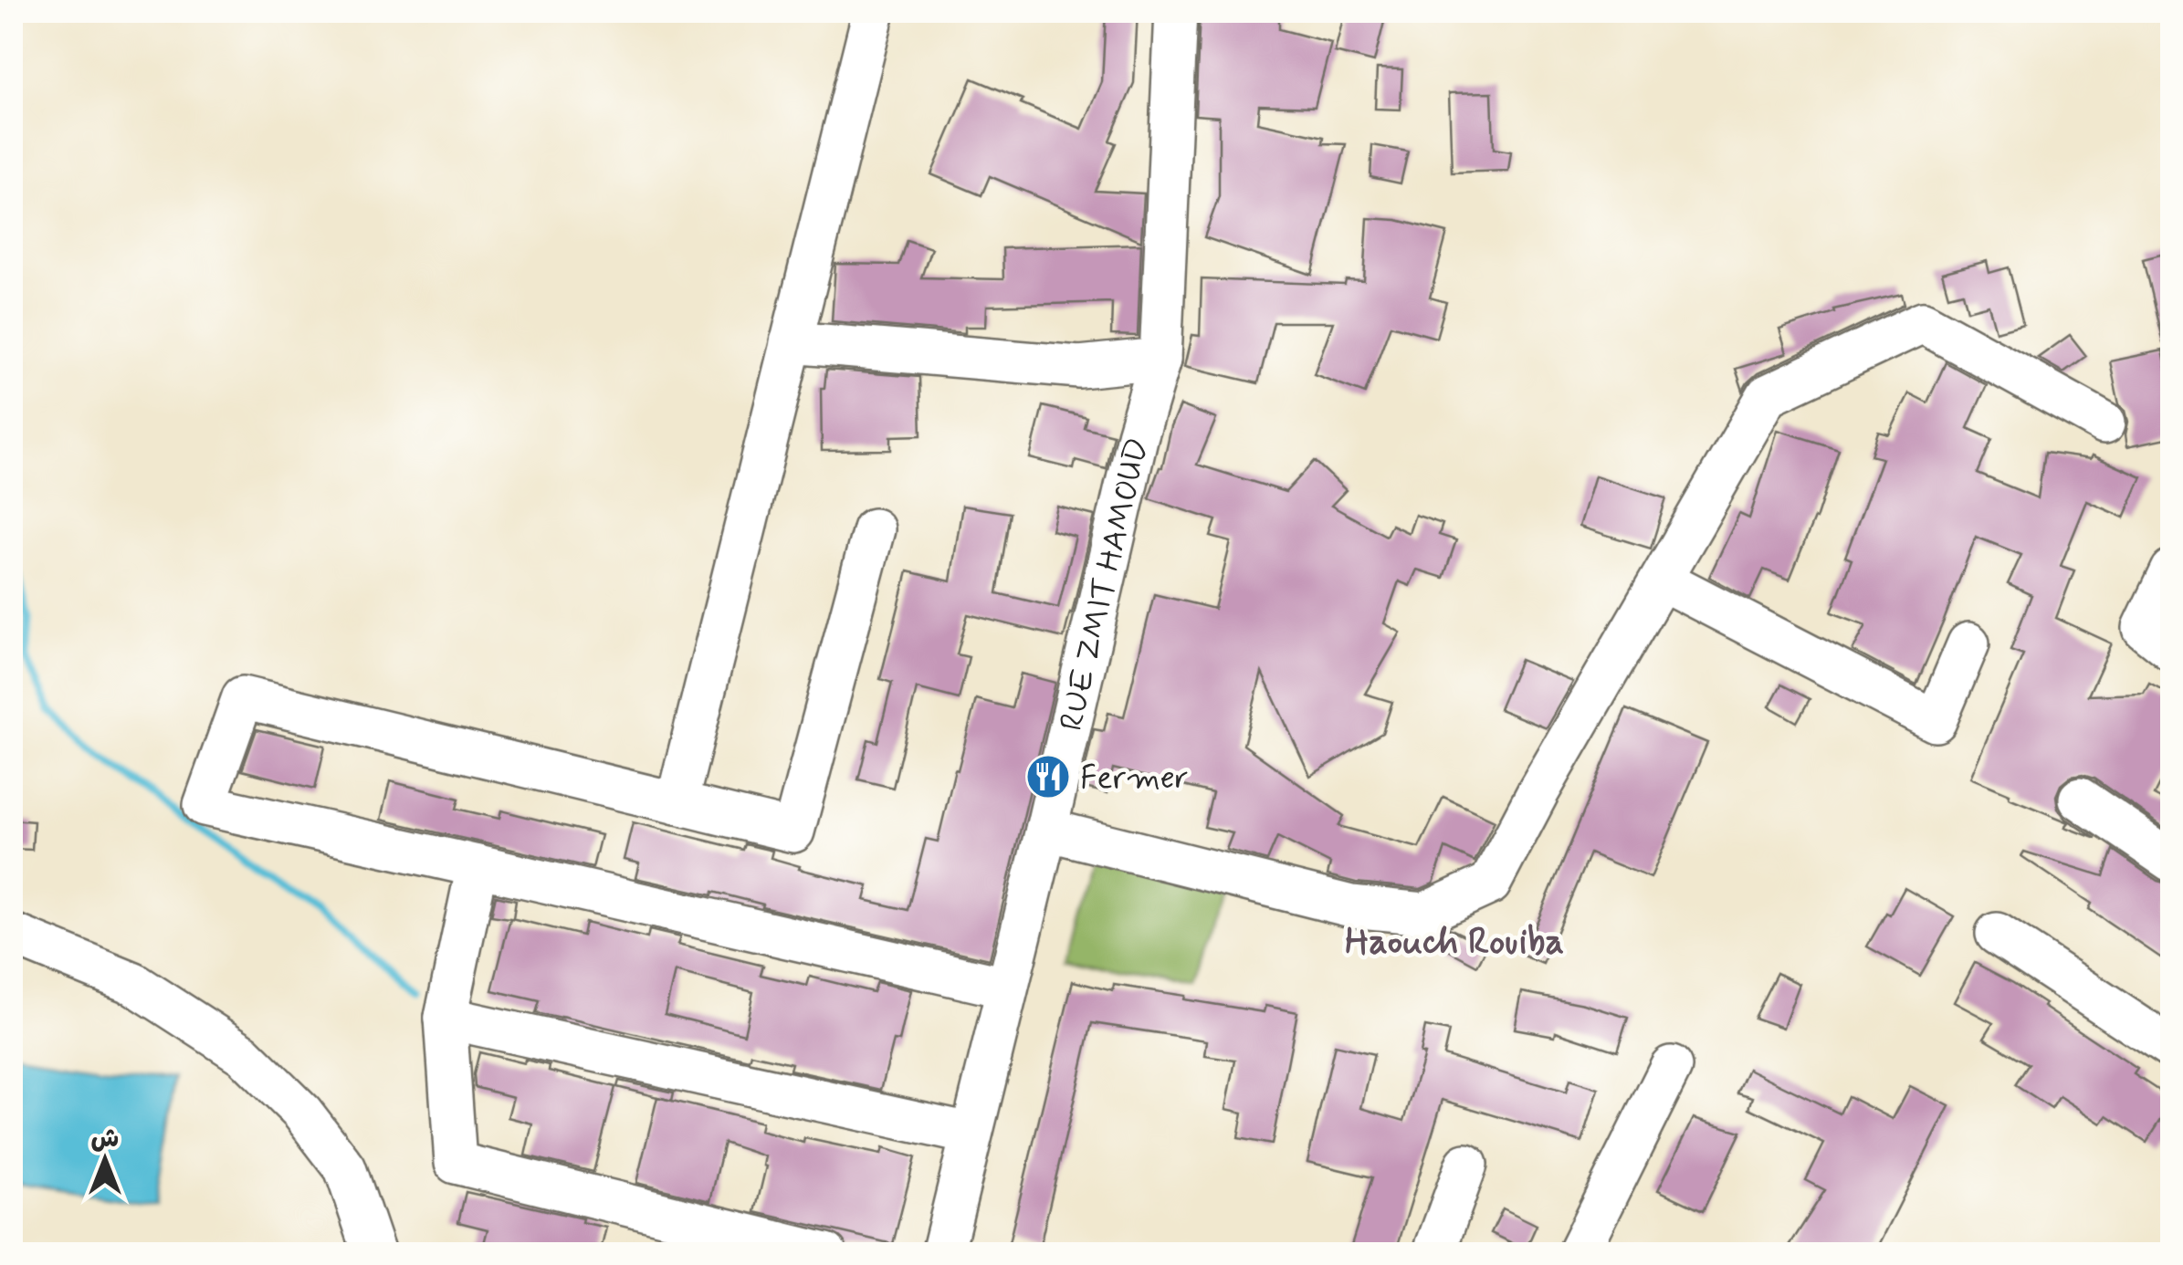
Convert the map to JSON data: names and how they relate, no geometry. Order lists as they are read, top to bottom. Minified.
{"streets":{"street":["RUE ZMIT HAMOUD"]},"districts":["Haouch Rouiba"],"places":{"restaurant":["Fermer"]},"north":"top"}
